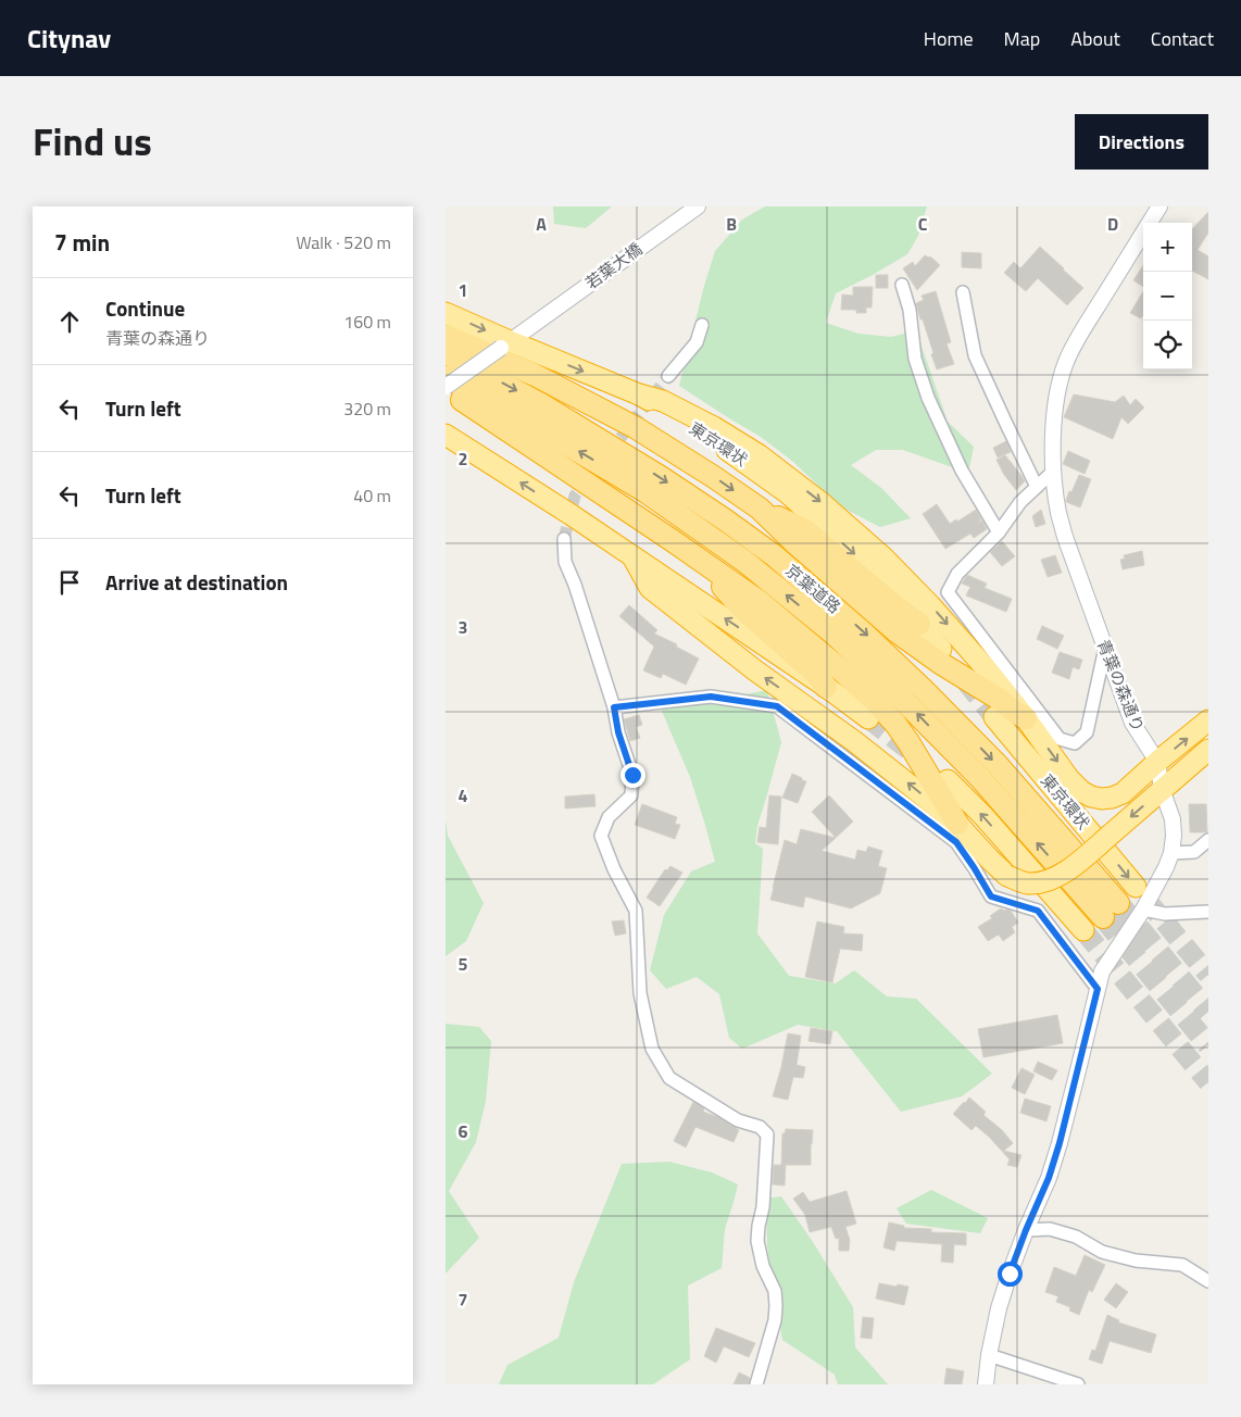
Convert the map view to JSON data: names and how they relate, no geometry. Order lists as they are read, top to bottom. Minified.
{"streets":{"highway":["東京環状","京葉道路"],"street":["若葉大橋","青葉の森通り"]},"crossings":[["若葉大橋","東京環状"]],"page":{"header":"Citynav","nav":["Home","Map","About","Contact"],"title":"Find us","buttons":"Directions","heading":["7 min","Walk · 520 m"],"map_buttons":["+","−"],"list":[["Continue","青葉の森通り","160 m"],["Turn left","320 m"],["Turn left","40 m"],"Arrive at destination"]},"grid":{"columns":["A","B","C","D"],"rows":["1","2","3","4","5","6","7"]}}
